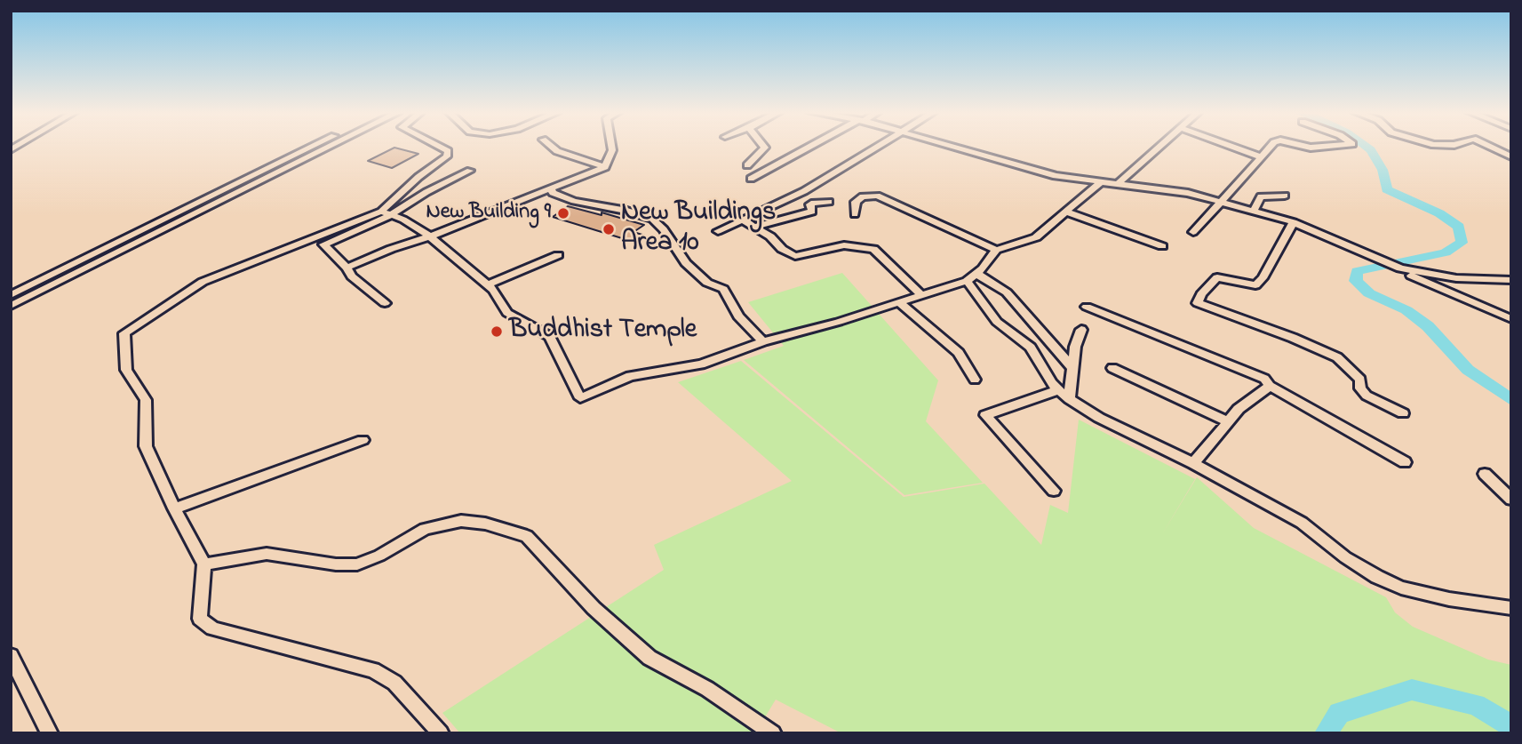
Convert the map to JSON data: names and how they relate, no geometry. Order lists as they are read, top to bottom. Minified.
{"places":["New Building 9","New Buildings Area 10","Buddhist Temple"]}
